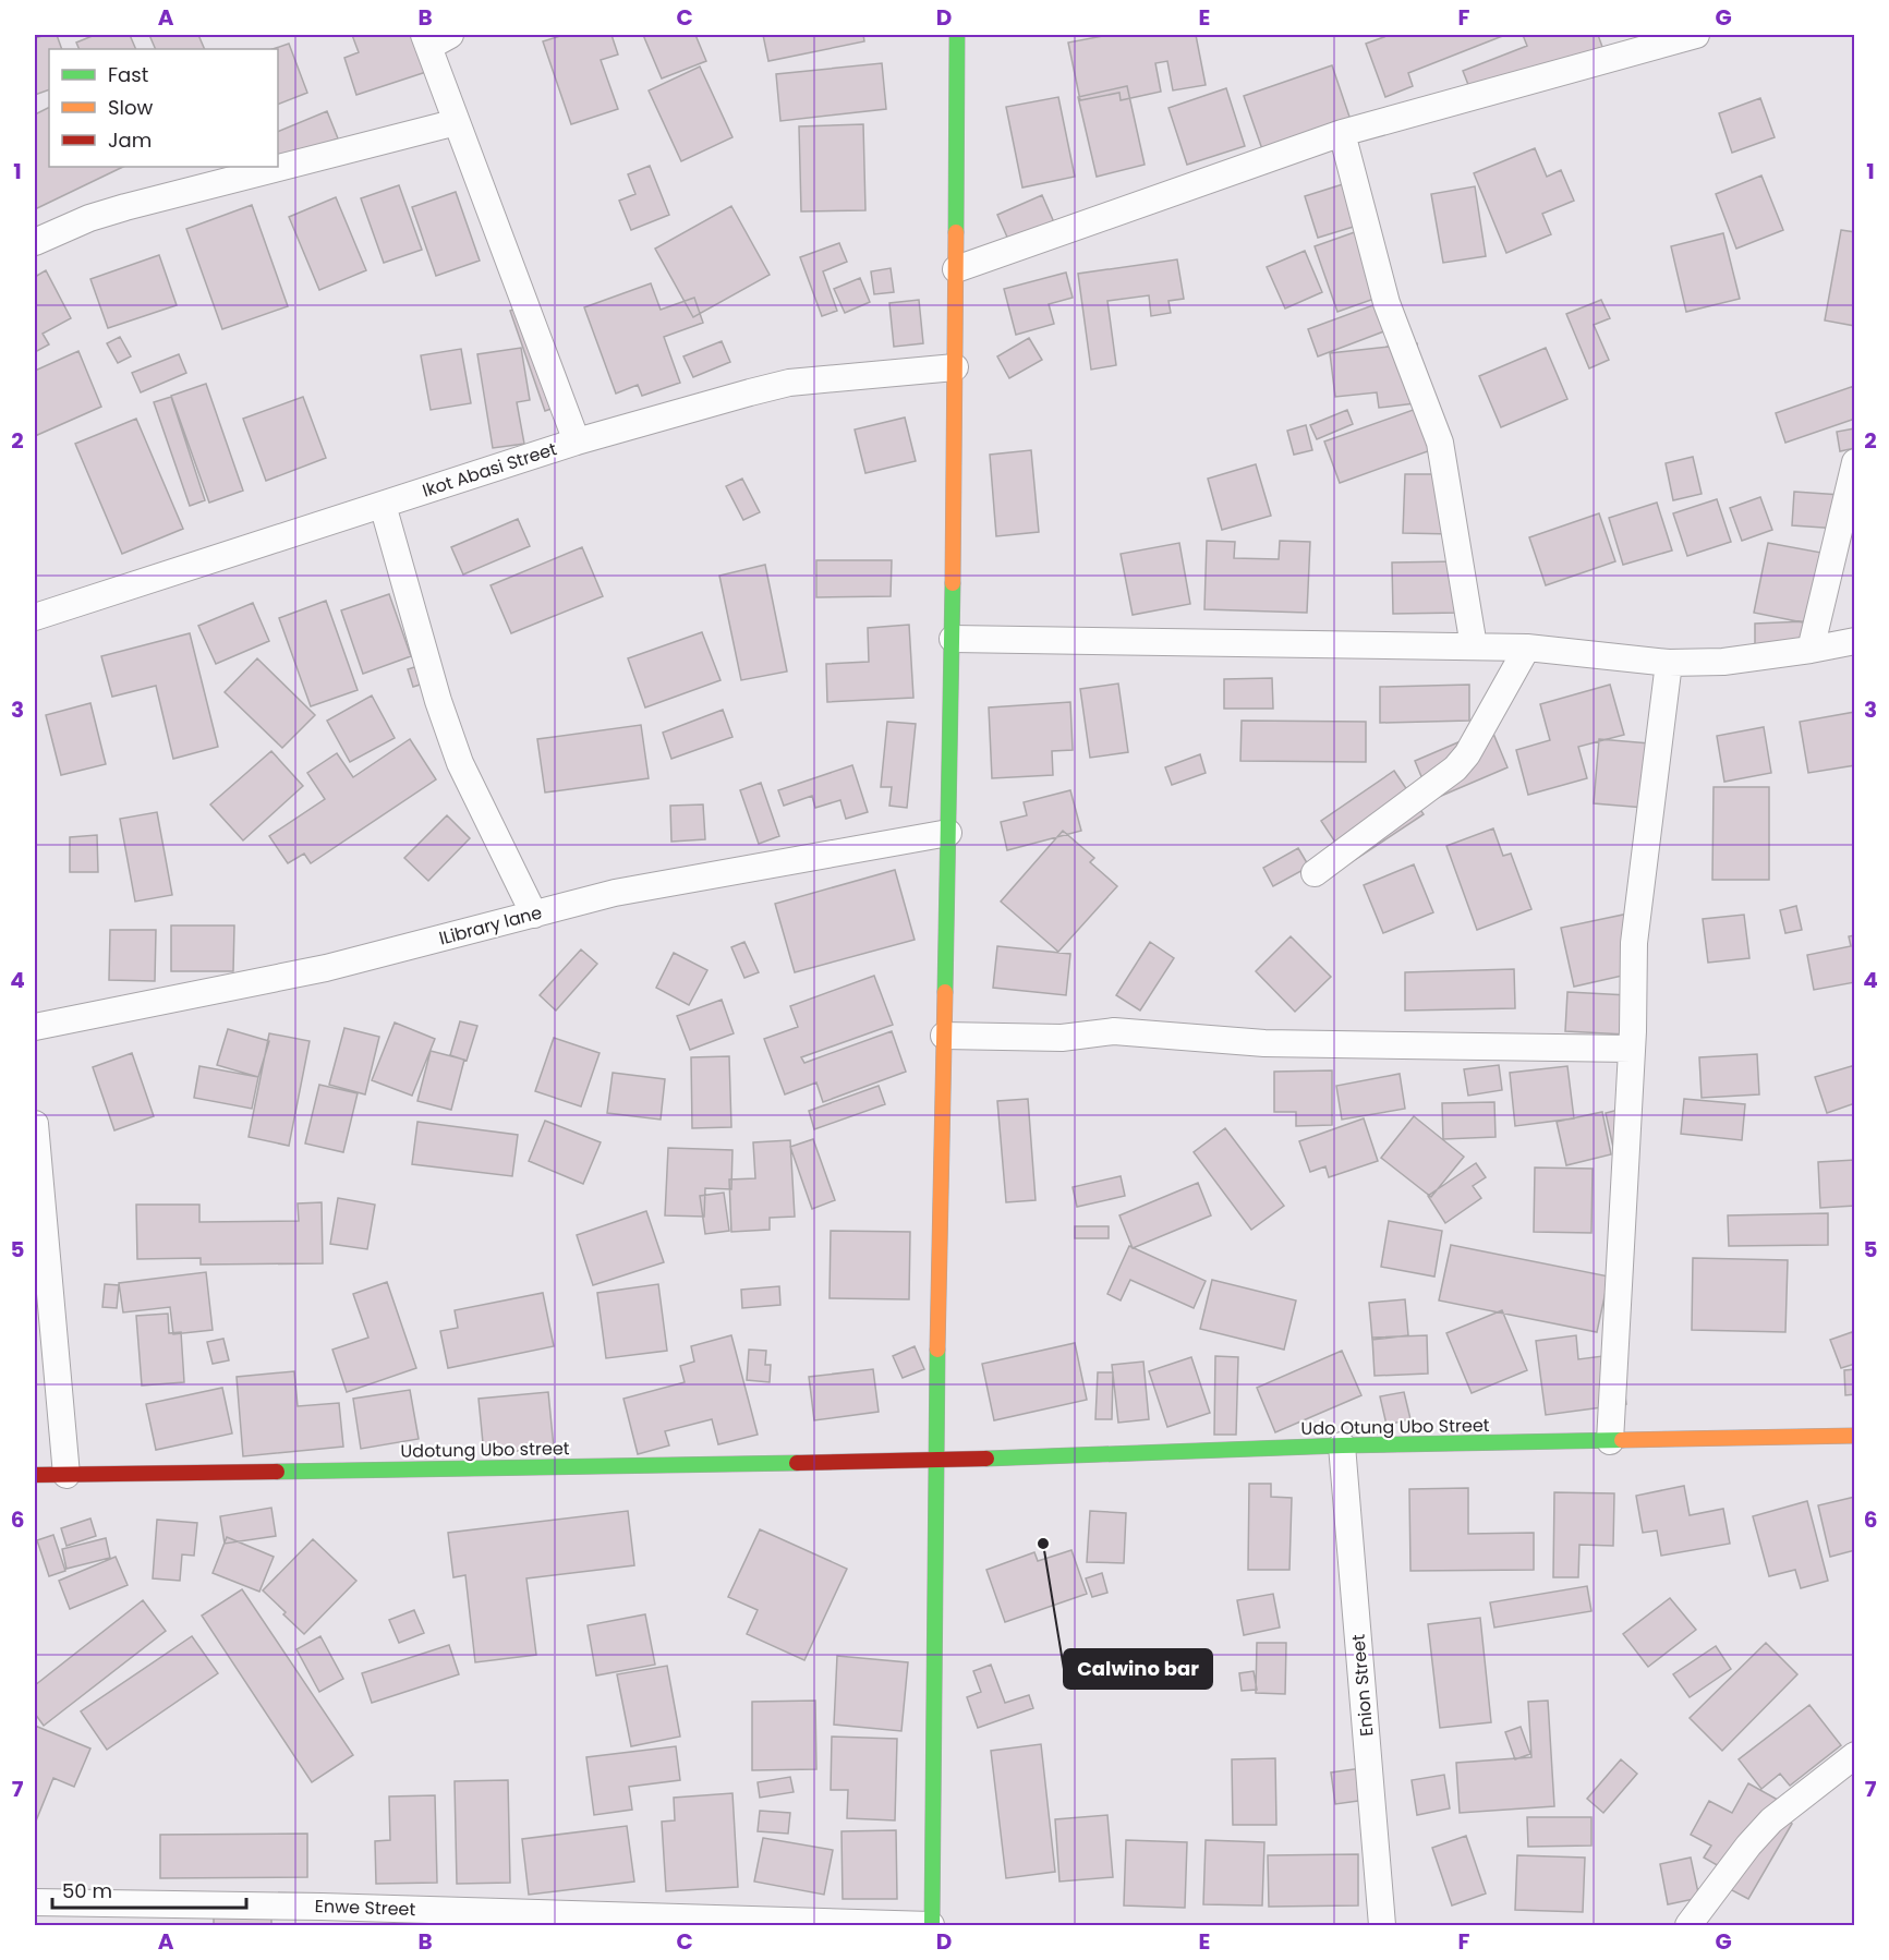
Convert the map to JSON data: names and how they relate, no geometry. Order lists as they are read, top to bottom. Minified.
{"streets":{"street":["Ikot Abasi Street","lLibrary lane","Udo Otung Ubo Street","Udotung Ubo street","Enion Street","Enwe Street"]},"crossings":[["Udo Otung Ubo Street","Udotung Ubo street"],["Udo Otung Ubo Street","Enion Street"]],"places":["Calwino bar"],"legend":["Fast","Slow","Jam"],"scale_bar":"50 m","grid":{"columns":["A","B","C","D","E","F","G"],"rows":["1","2","3","4","5","6","7"]}}
